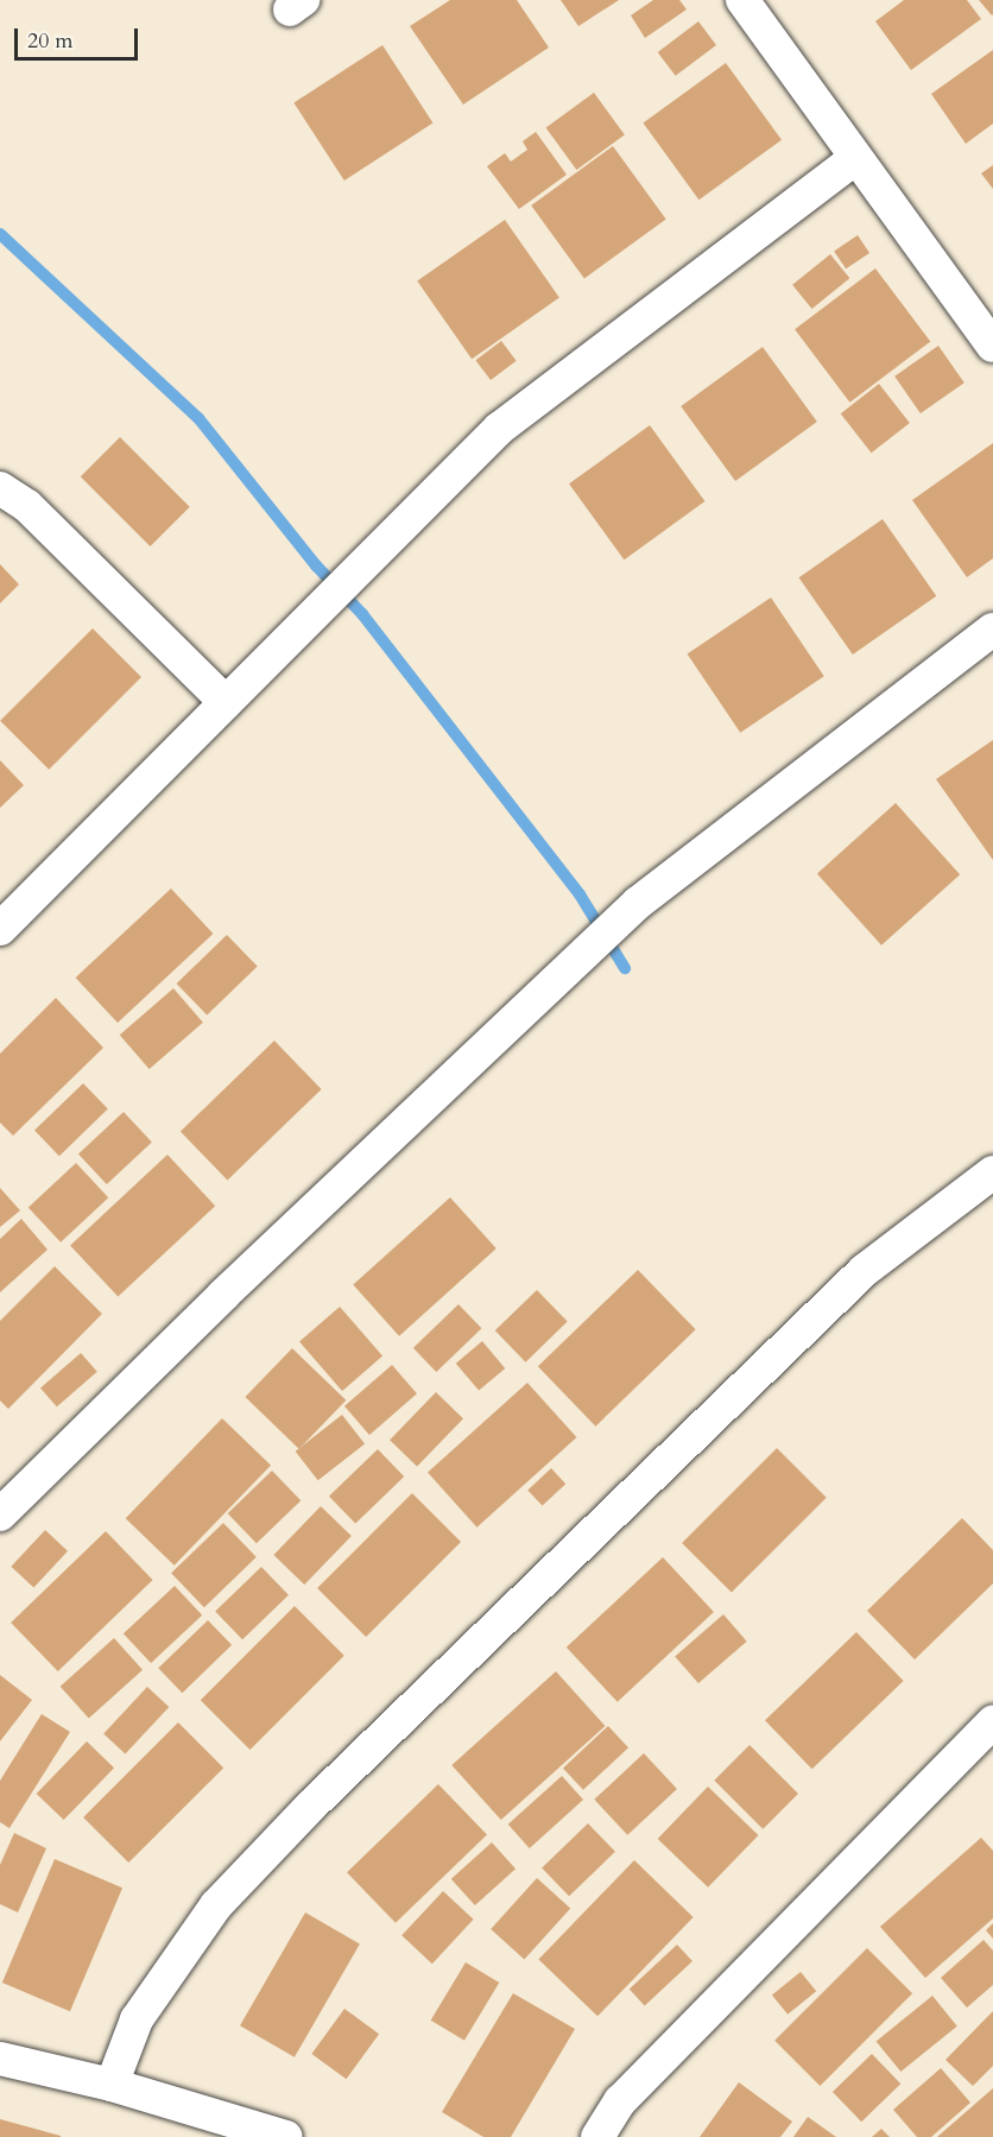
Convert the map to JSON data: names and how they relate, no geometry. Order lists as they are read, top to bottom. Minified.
{"scale_bar":"20 m"}
